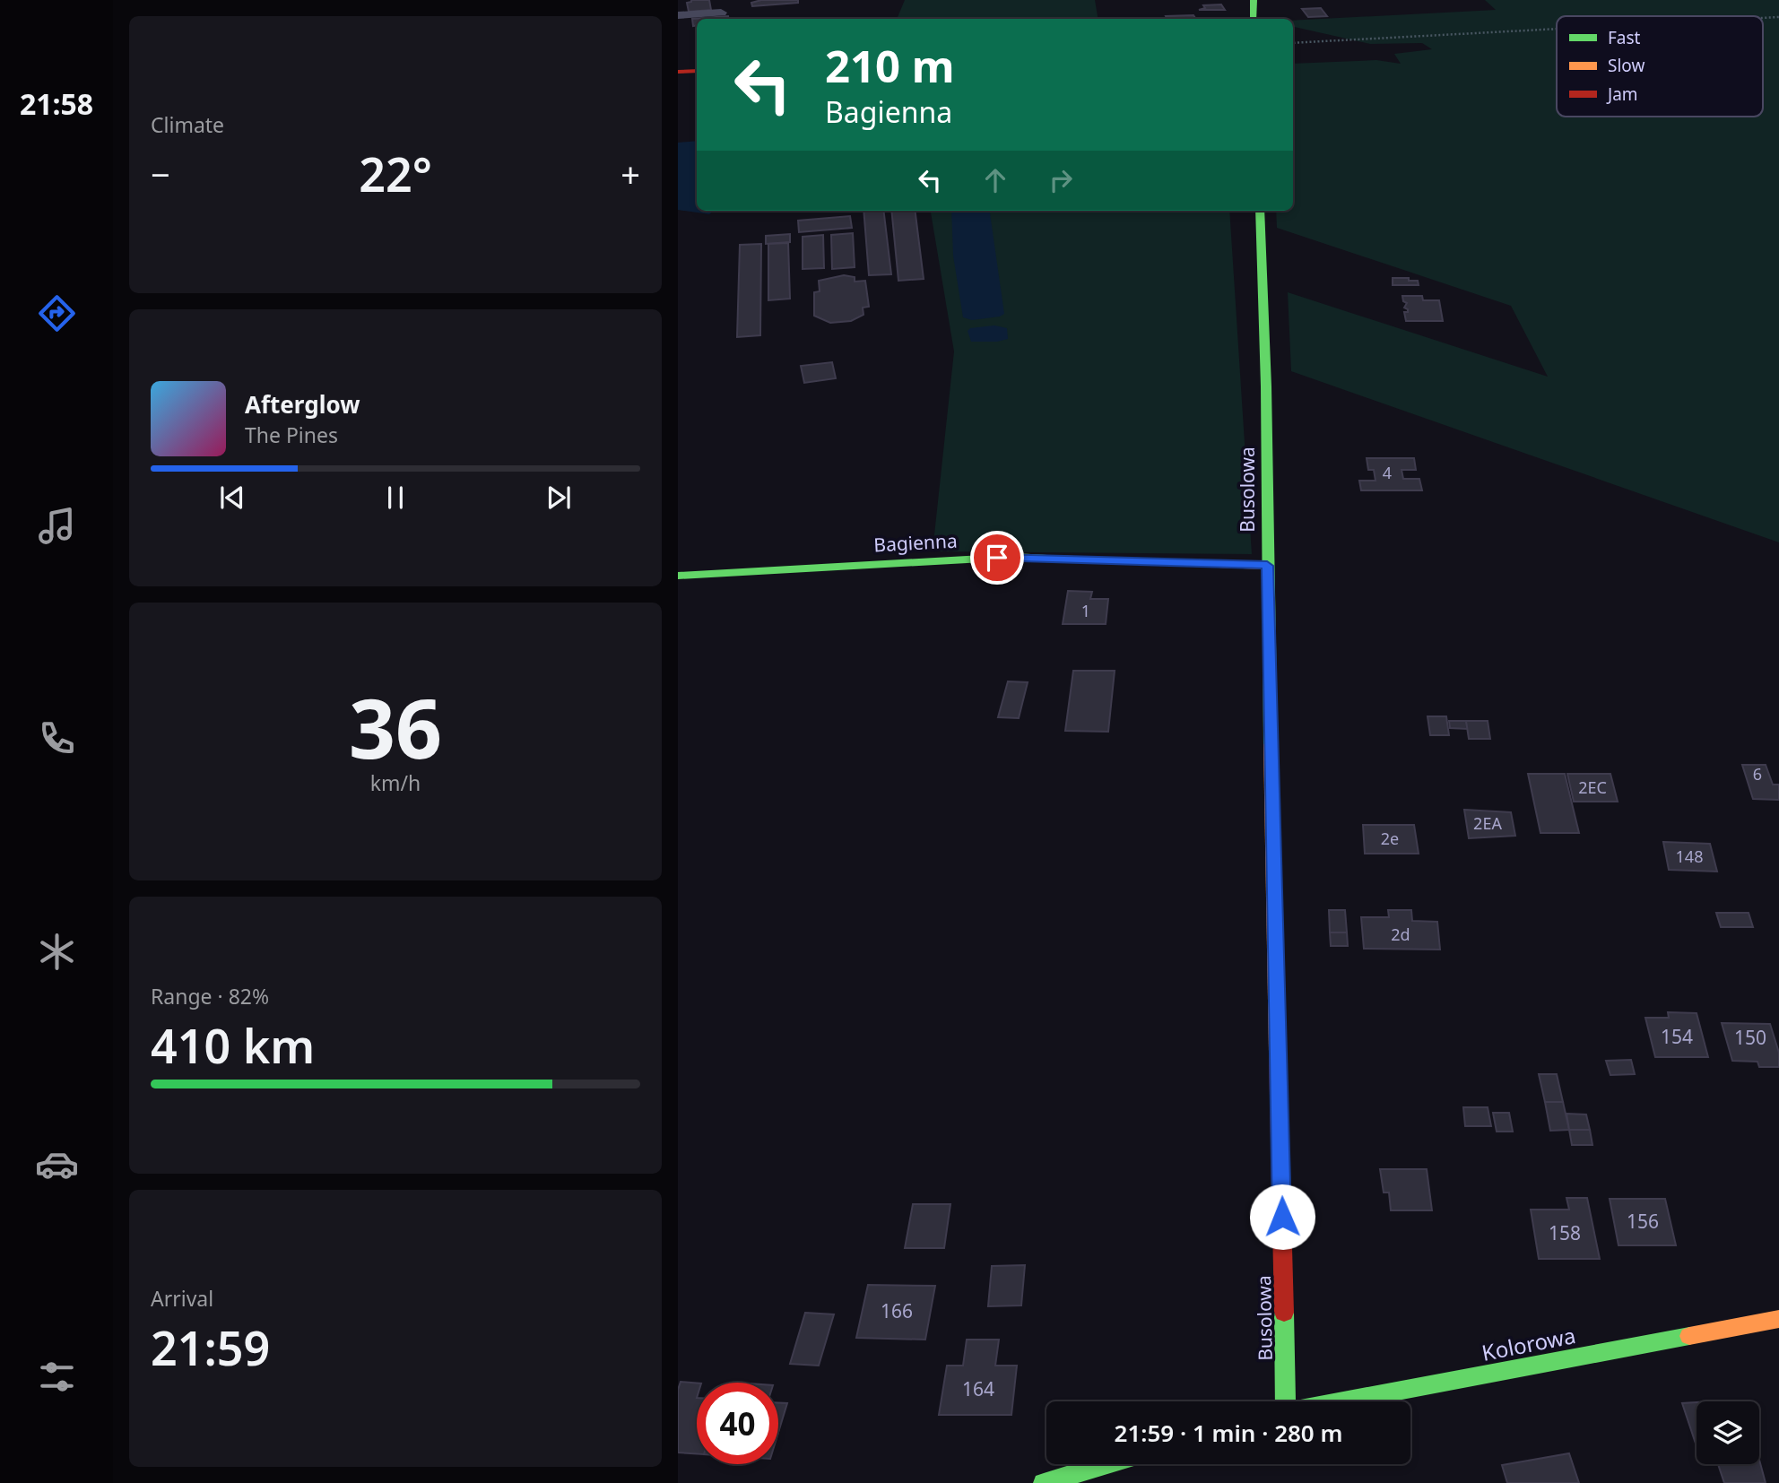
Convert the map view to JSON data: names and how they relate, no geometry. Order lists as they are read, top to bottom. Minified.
{"streets":{"street":["Busolowa","Bagienna","Kolorowa"]},"crossings":[["Busolowa","Bagienna"]],"house_numbers":["4","1","6","2EC","2EA","2e","148","2d","154","150","156","158","166","164"],"legend":["Fast","Slow","Jam"],"page":{"tabs":"21:58","tile":["Climate",["36","km/h"],["Range · 82%","410 km"],["Arrival","21:59"]],"turn":["210 m","Bagienna"],"heat":["−","22°","+"],"song":["Afterglow","The Pines"],"limit":"40","trip":"21:59 · 1 min · 280 m"}}
